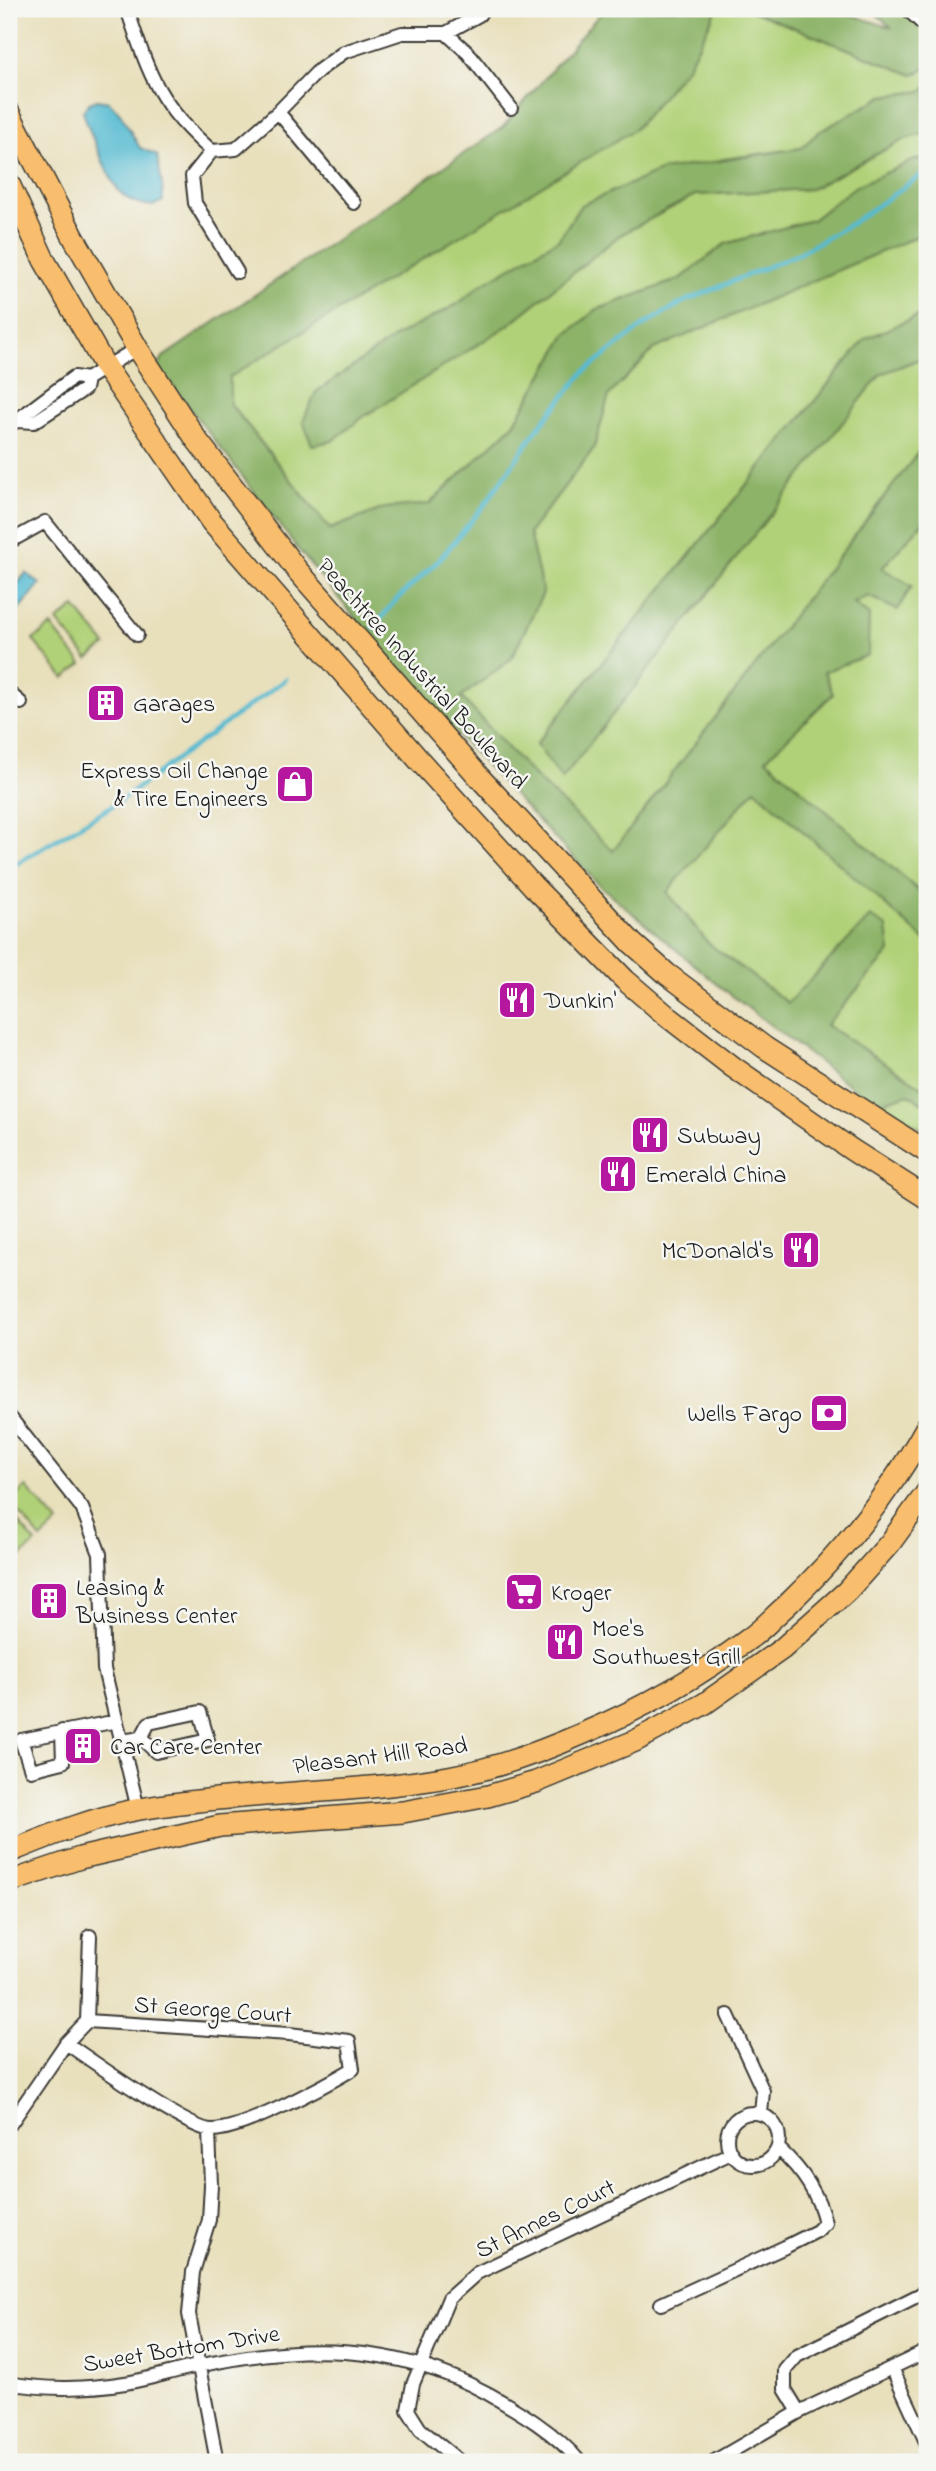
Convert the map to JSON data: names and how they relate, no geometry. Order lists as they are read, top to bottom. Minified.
{"streets":{"highway":["Peachtree Industrial Boulevard","Pleasant Hill Road"],"street":["St George Court","St Annes Court","Sweet Bottom Drive"]},"crossings":[["St Annes Court","Sweet Bottom Drive"]],"places":{"building":["Garages","Leasing & Business Center","Car Care Center"],"shop":["Express Oil Change & Tire Engineers"],"restaurant":["Dunkin'","Subway","Emerald China","McDonald's","Moe's Southwest Grill"],"bank":["Wells Fargo"],"supermarket":["Kroger"]}}
